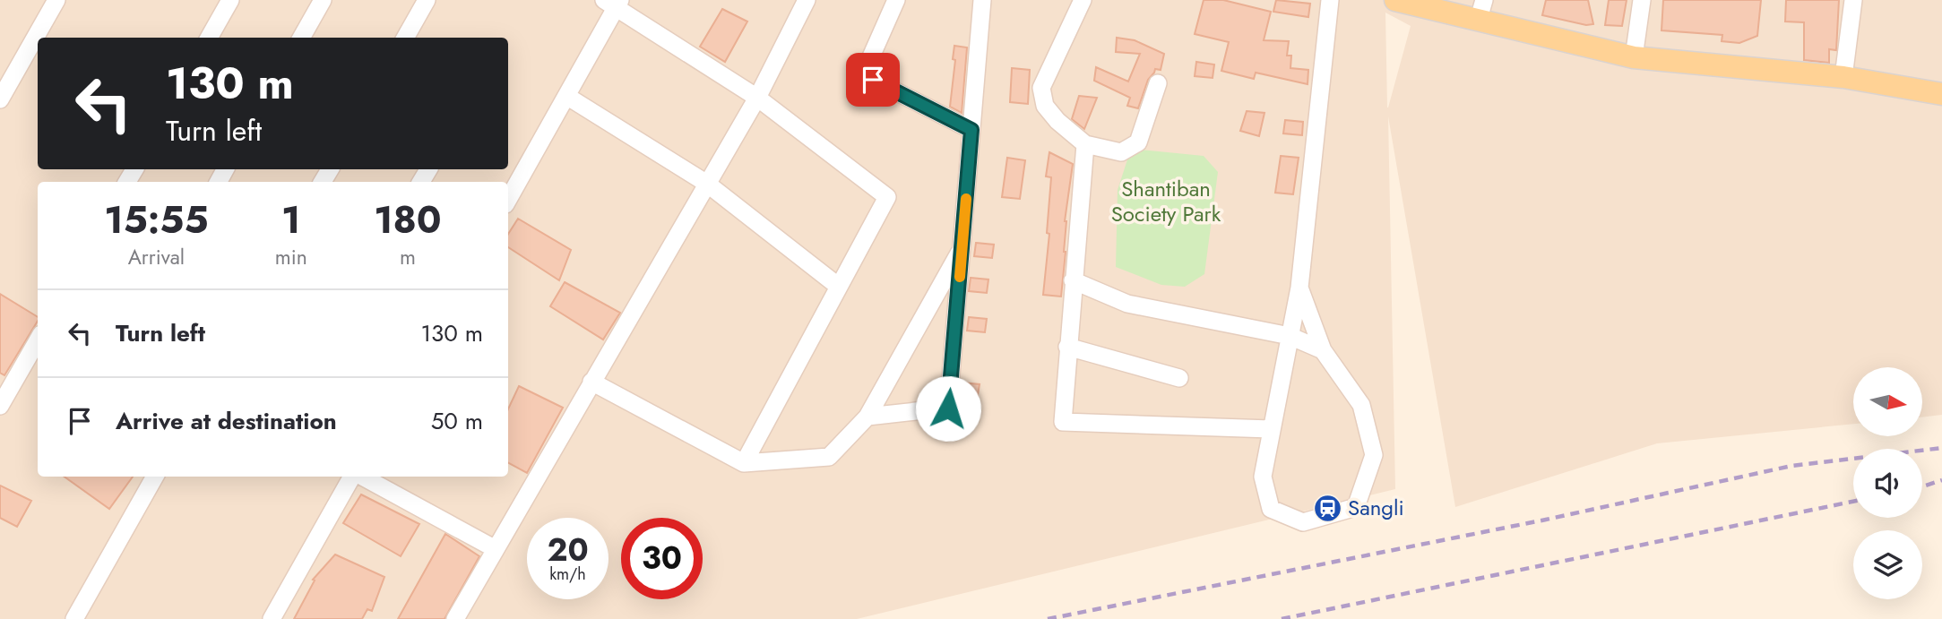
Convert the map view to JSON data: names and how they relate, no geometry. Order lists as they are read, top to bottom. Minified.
{"parks":["Shantiban Society Park"],"places":{"station":["Sangli"]},"north":"right","page":{"turn":["130 m","Turn left"],"eta":["15:55","Arrival","1","min","180","m"],"list":[{"name":"Turn left","value":"130 m"},{"name":"Arrive at destination","value":"50 m"}],"speed":"20 km/h","limit":"30"}}
